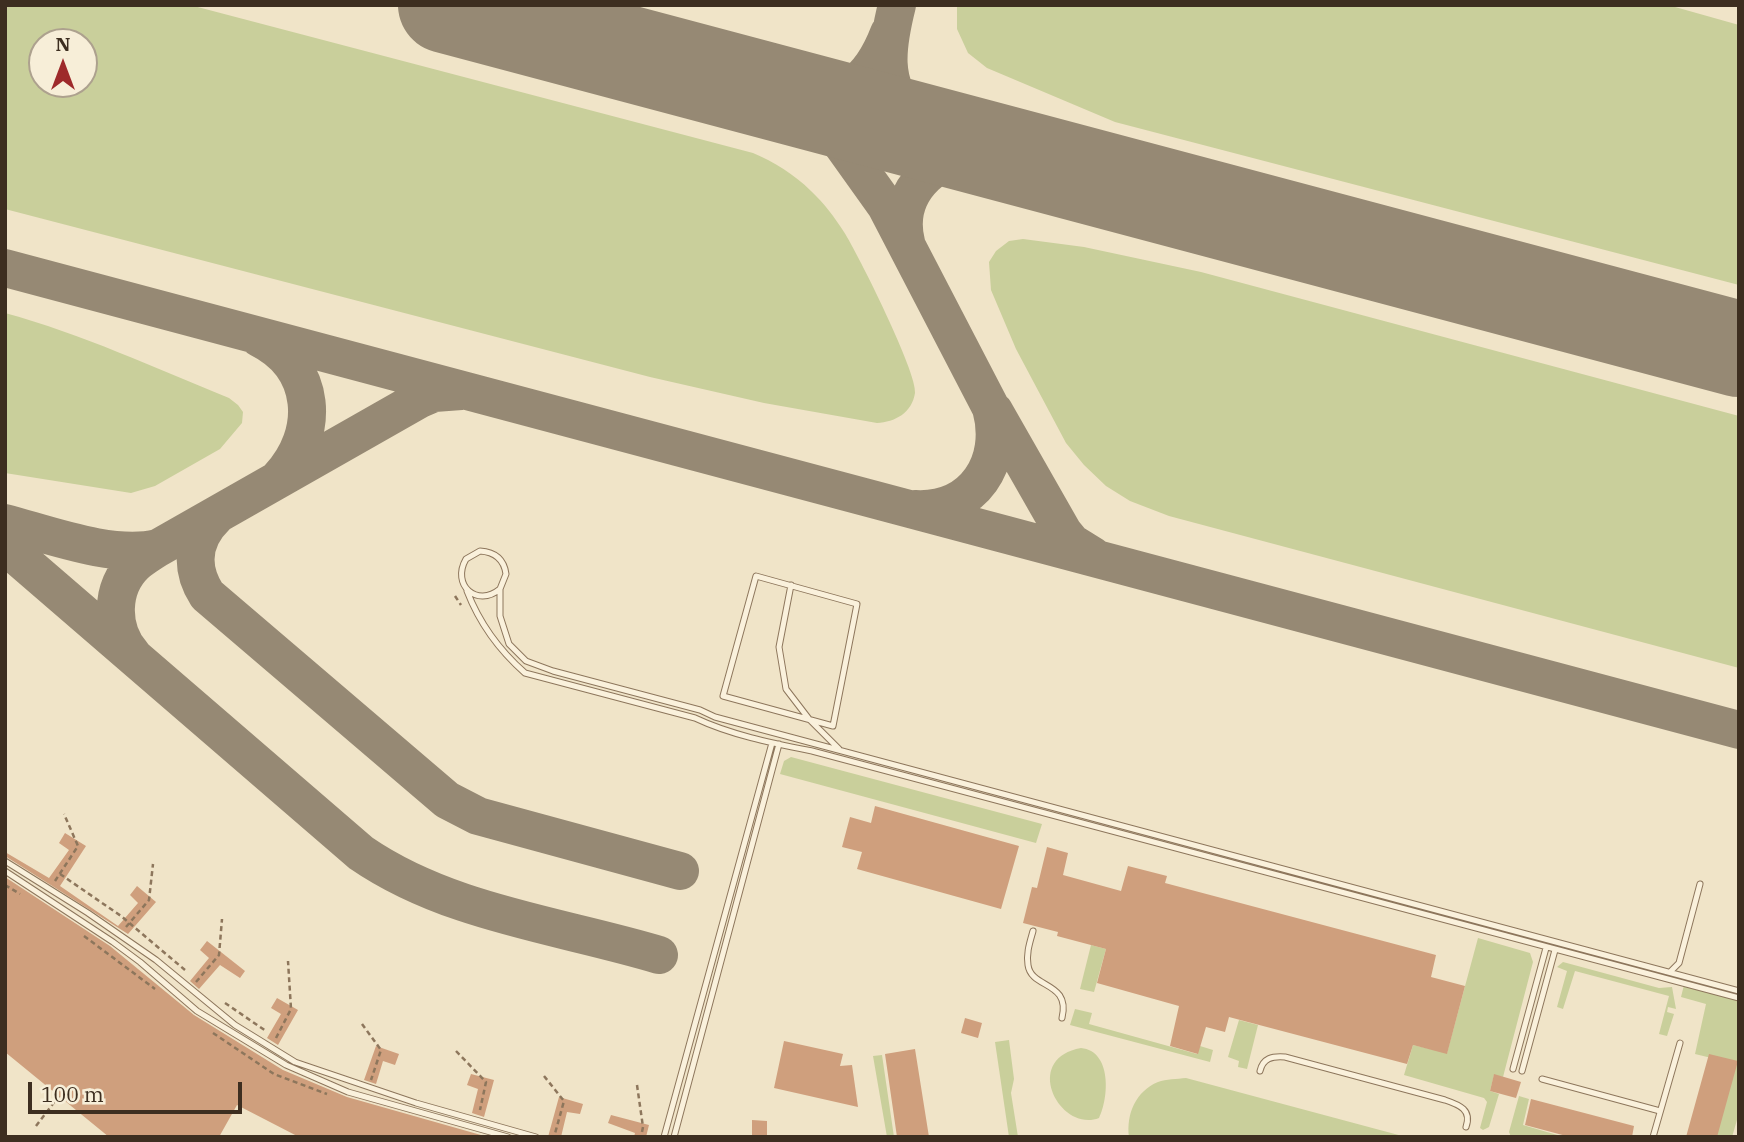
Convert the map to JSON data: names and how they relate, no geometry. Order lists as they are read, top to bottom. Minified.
{"scale_bar":"100 m","north":"top"}
